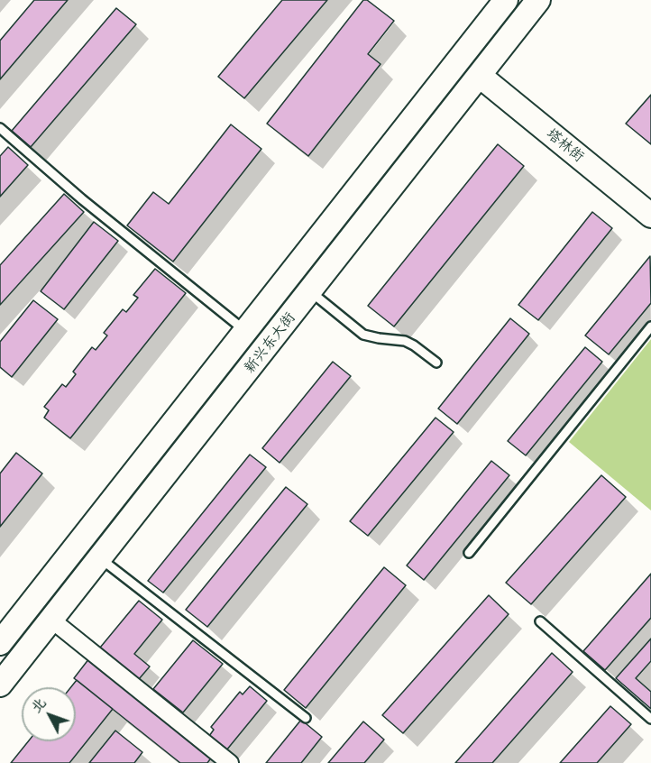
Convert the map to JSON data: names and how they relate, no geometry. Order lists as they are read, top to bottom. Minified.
{"streets":{"main road":["塔林街","新兴东大街"]},"crossings":[["塔林街","新兴东大街"]],"north":"top left"}
